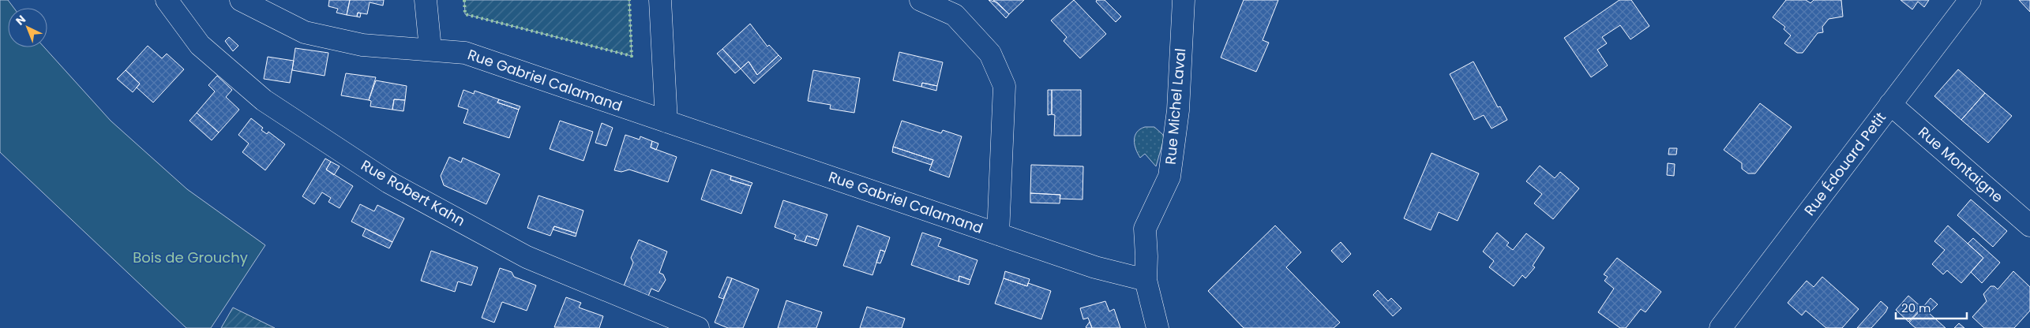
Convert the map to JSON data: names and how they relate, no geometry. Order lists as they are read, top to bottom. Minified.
{"streets":{"street":["Rue Gabriel Calamand","Rue Michel Laval","Rue Édouard Petit","Rue Montaigne","Rue Robert Kahn"]},"crossings":[["Rue Gabriel Calamand","Rue Michel Laval"],["Rue Édouard Petit","Rue Montaigne"]],"parks":["Bois de Grouchy"],"scale_bar":"20 m","north":"top left"}
